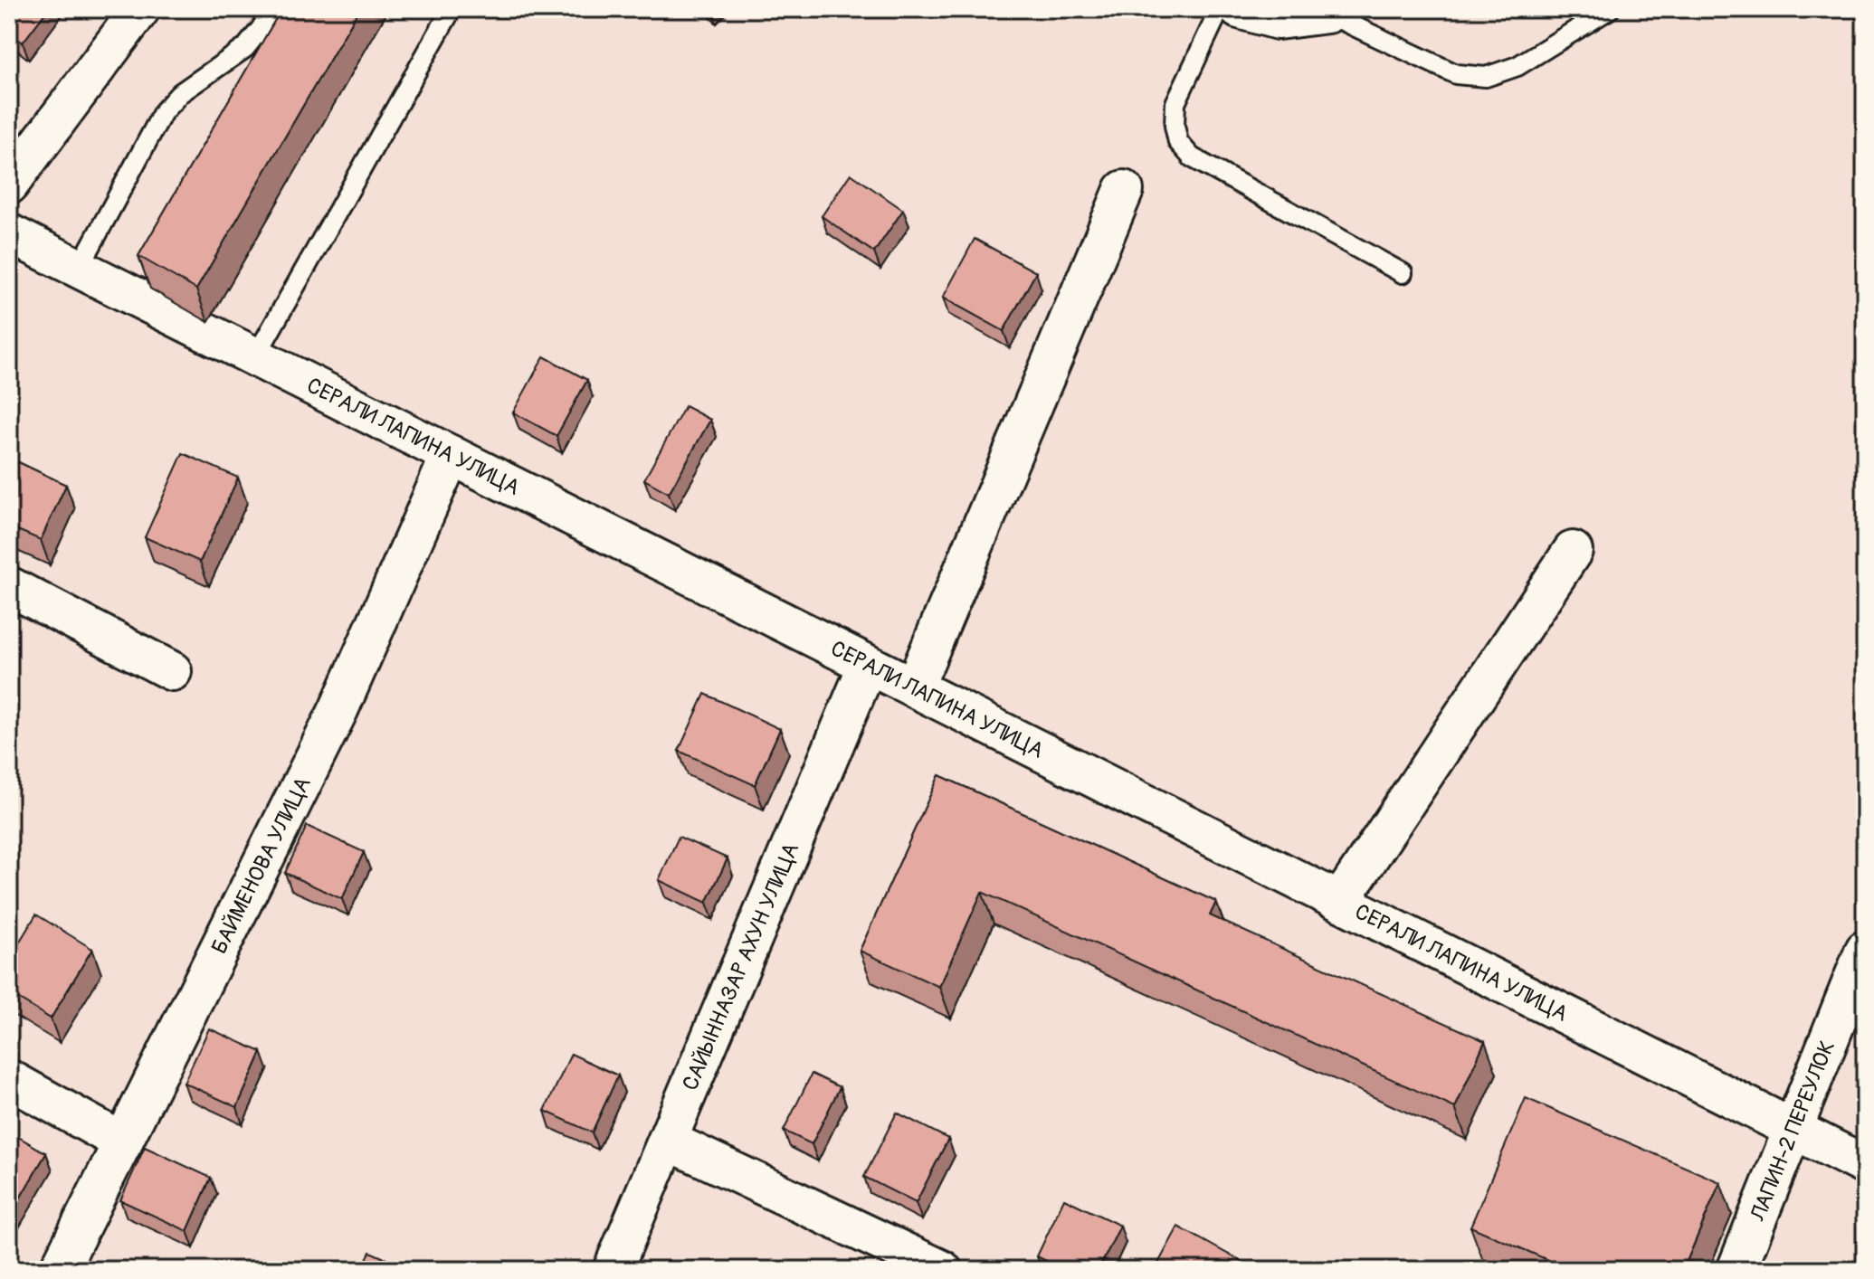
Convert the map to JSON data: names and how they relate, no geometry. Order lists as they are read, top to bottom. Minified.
{"streets":{"street":["СЕРАЛИ ЛАПИНА УЛИЦА","БАЙМЕНОВА УЛИЦА","САЙЫННАЗАР АХУН УЛИЦА","ЛАПИН-2 ПЕРЕУЛОК"]},"crossings":[["СЕРАЛИ ЛАПИНА УЛИЦА","БАЙМЕНОВА УЛИЦА"],["СЕРАЛИ ЛАПИНА УЛИЦА","САЙЫННАЗАР АХУН УЛИЦА"],["СЕРАЛИ ЛАПИНА УЛИЦА","ЛАПИН-2 ПЕРЕУЛОК"]]}
